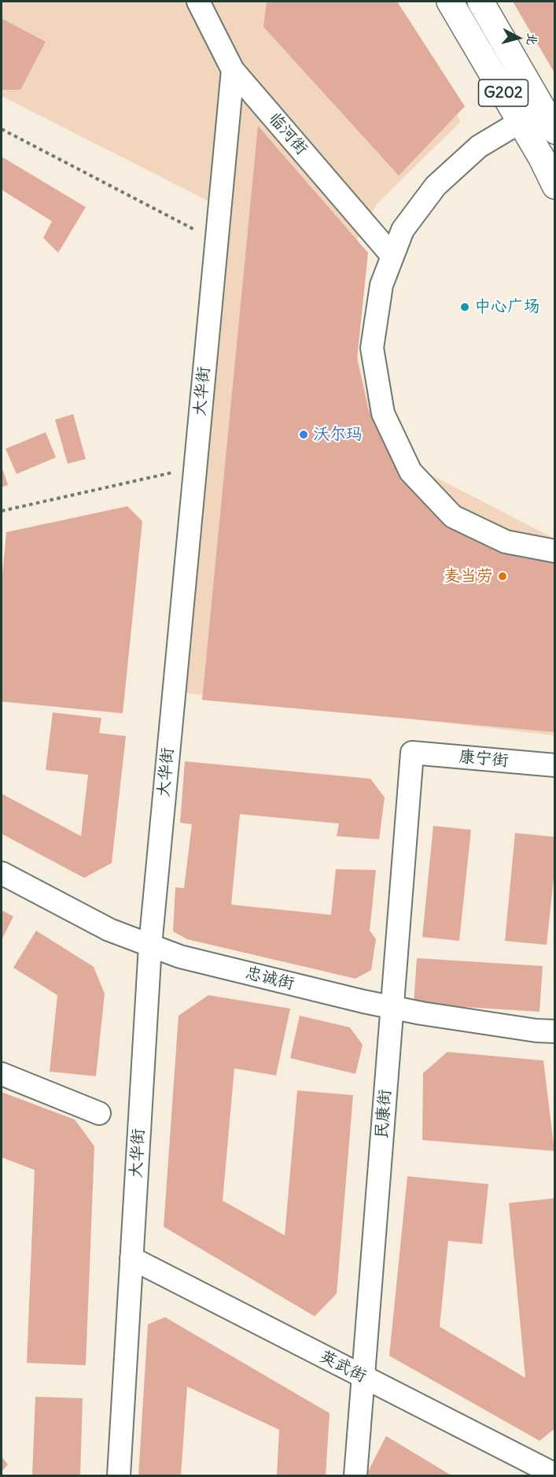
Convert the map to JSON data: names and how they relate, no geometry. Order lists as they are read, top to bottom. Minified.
{"streets":{"highway":["G202"],"street":["临河街","大华街","康宁街","忠诚街","民康街","英武街"]},"crossings":[["临河街","大华街"],["大华街","忠诚街"],["大华街","英武街"],["康宁街","民康街"],["忠诚街","民康街"],["民康街","英武街"]],"places":["中心广场","沃尔玛","麦当劳"],"north":"right"}
